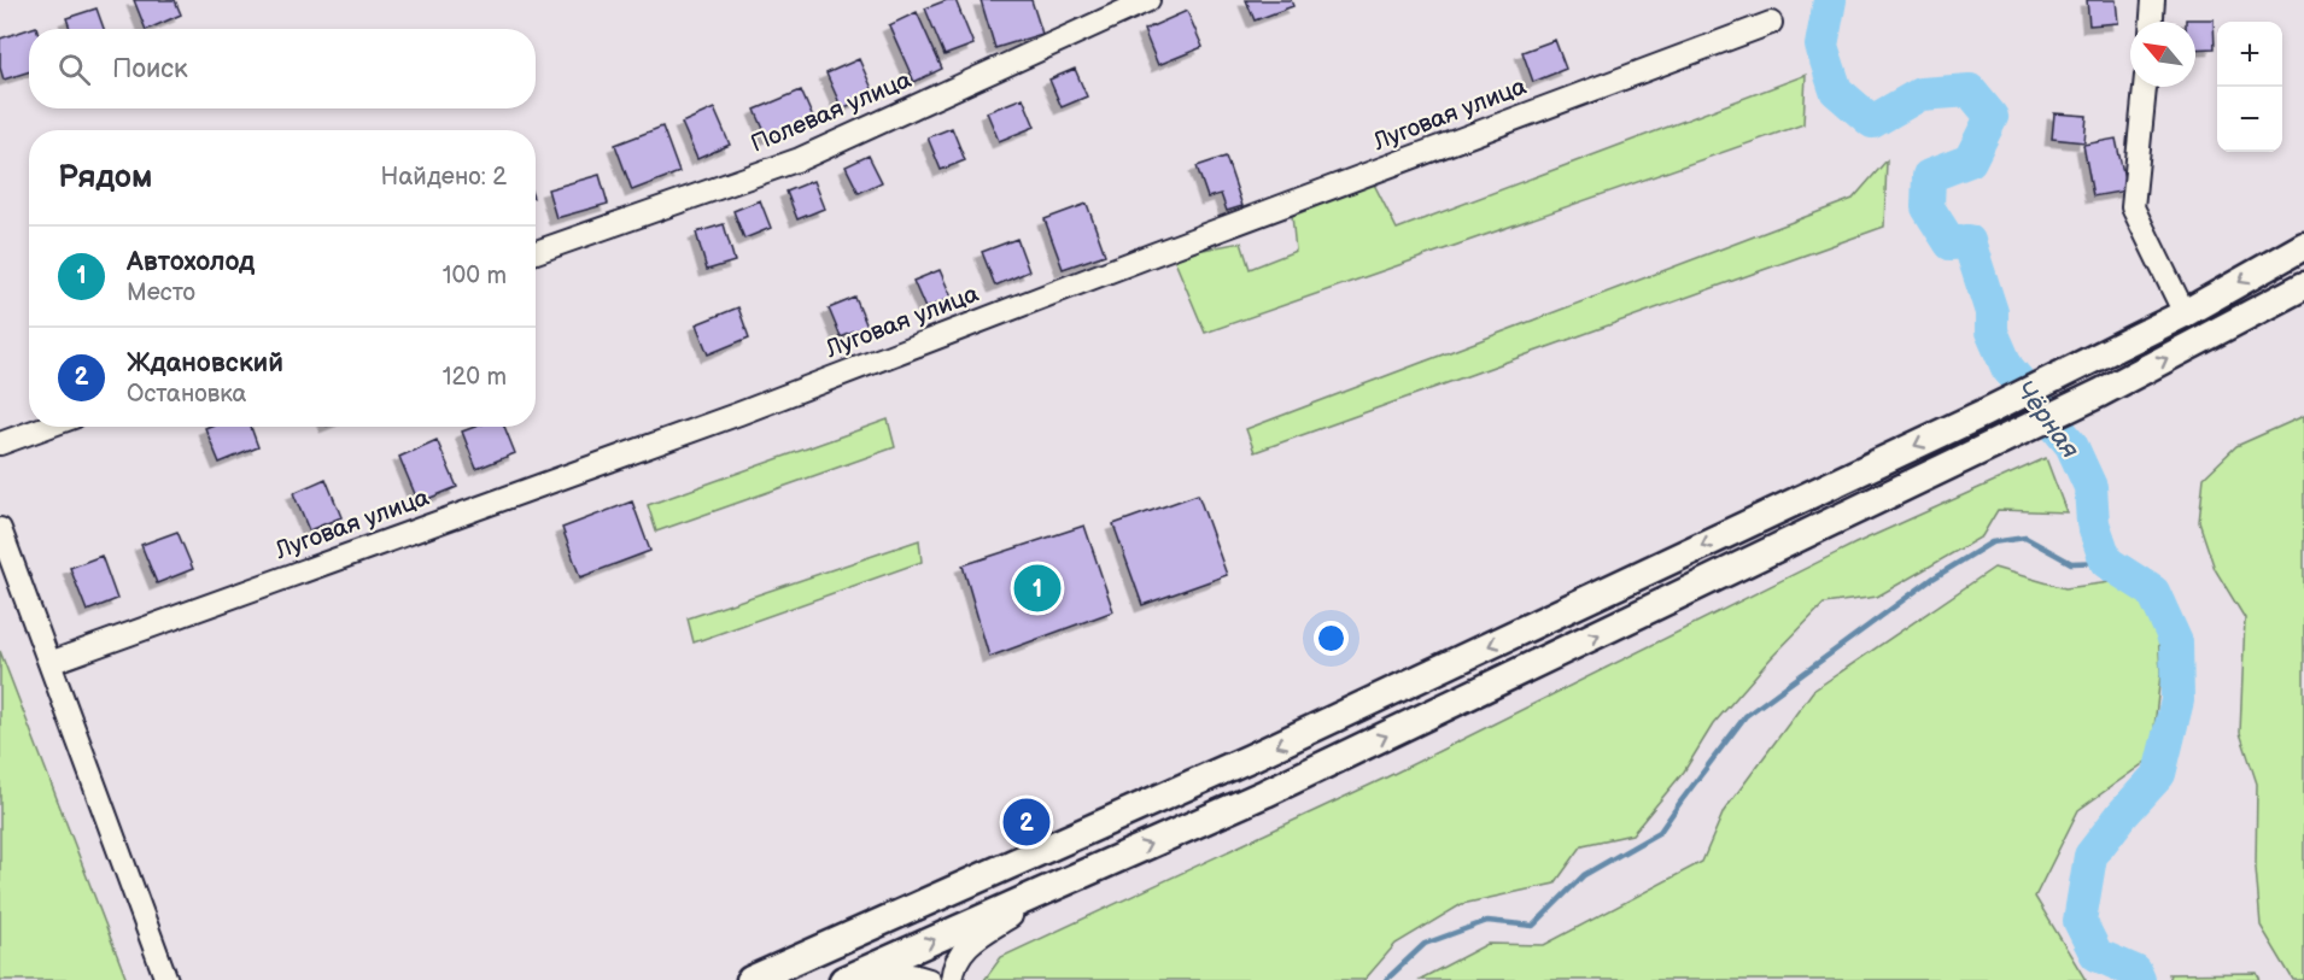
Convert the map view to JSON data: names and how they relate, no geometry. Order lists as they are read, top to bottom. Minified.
{"streets":{"street":["Полевая улица","Луговая улица"]},"water":["Чёрная"],"north":"top left","page":{"map_buttons":["+","−"],"search":"Поиск","heading":["Рядом","Найдено: 2"],"list":[{"mark":"1","name":"Автохолод","note":"Место","value":"100 m"},{"mark":"2","name":"Ждановский","note":"Остановка","value":"120 m"}],"pins":["1","2"]}}
